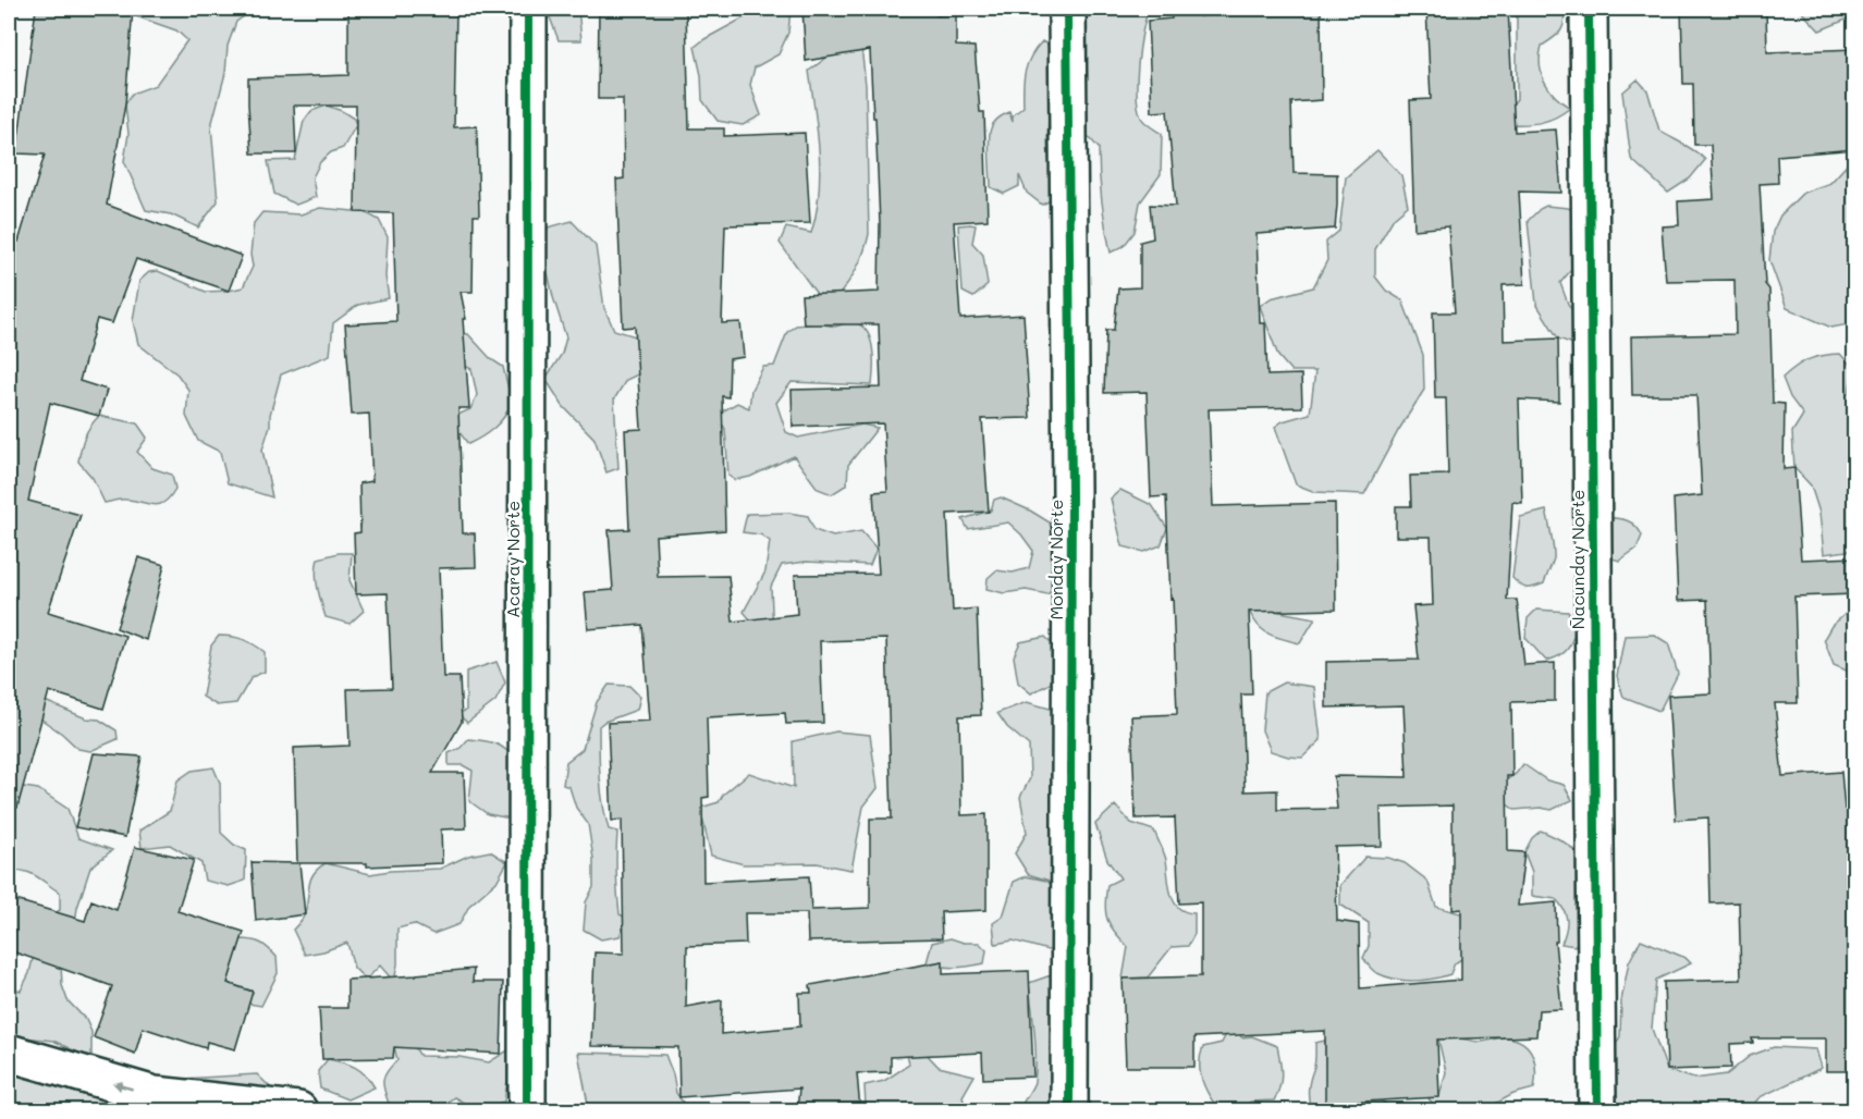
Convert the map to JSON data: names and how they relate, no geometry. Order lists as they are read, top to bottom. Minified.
{"streets":{"street":["Acaray Norte","Monday Norte","Ñacunday Norte"]}}
